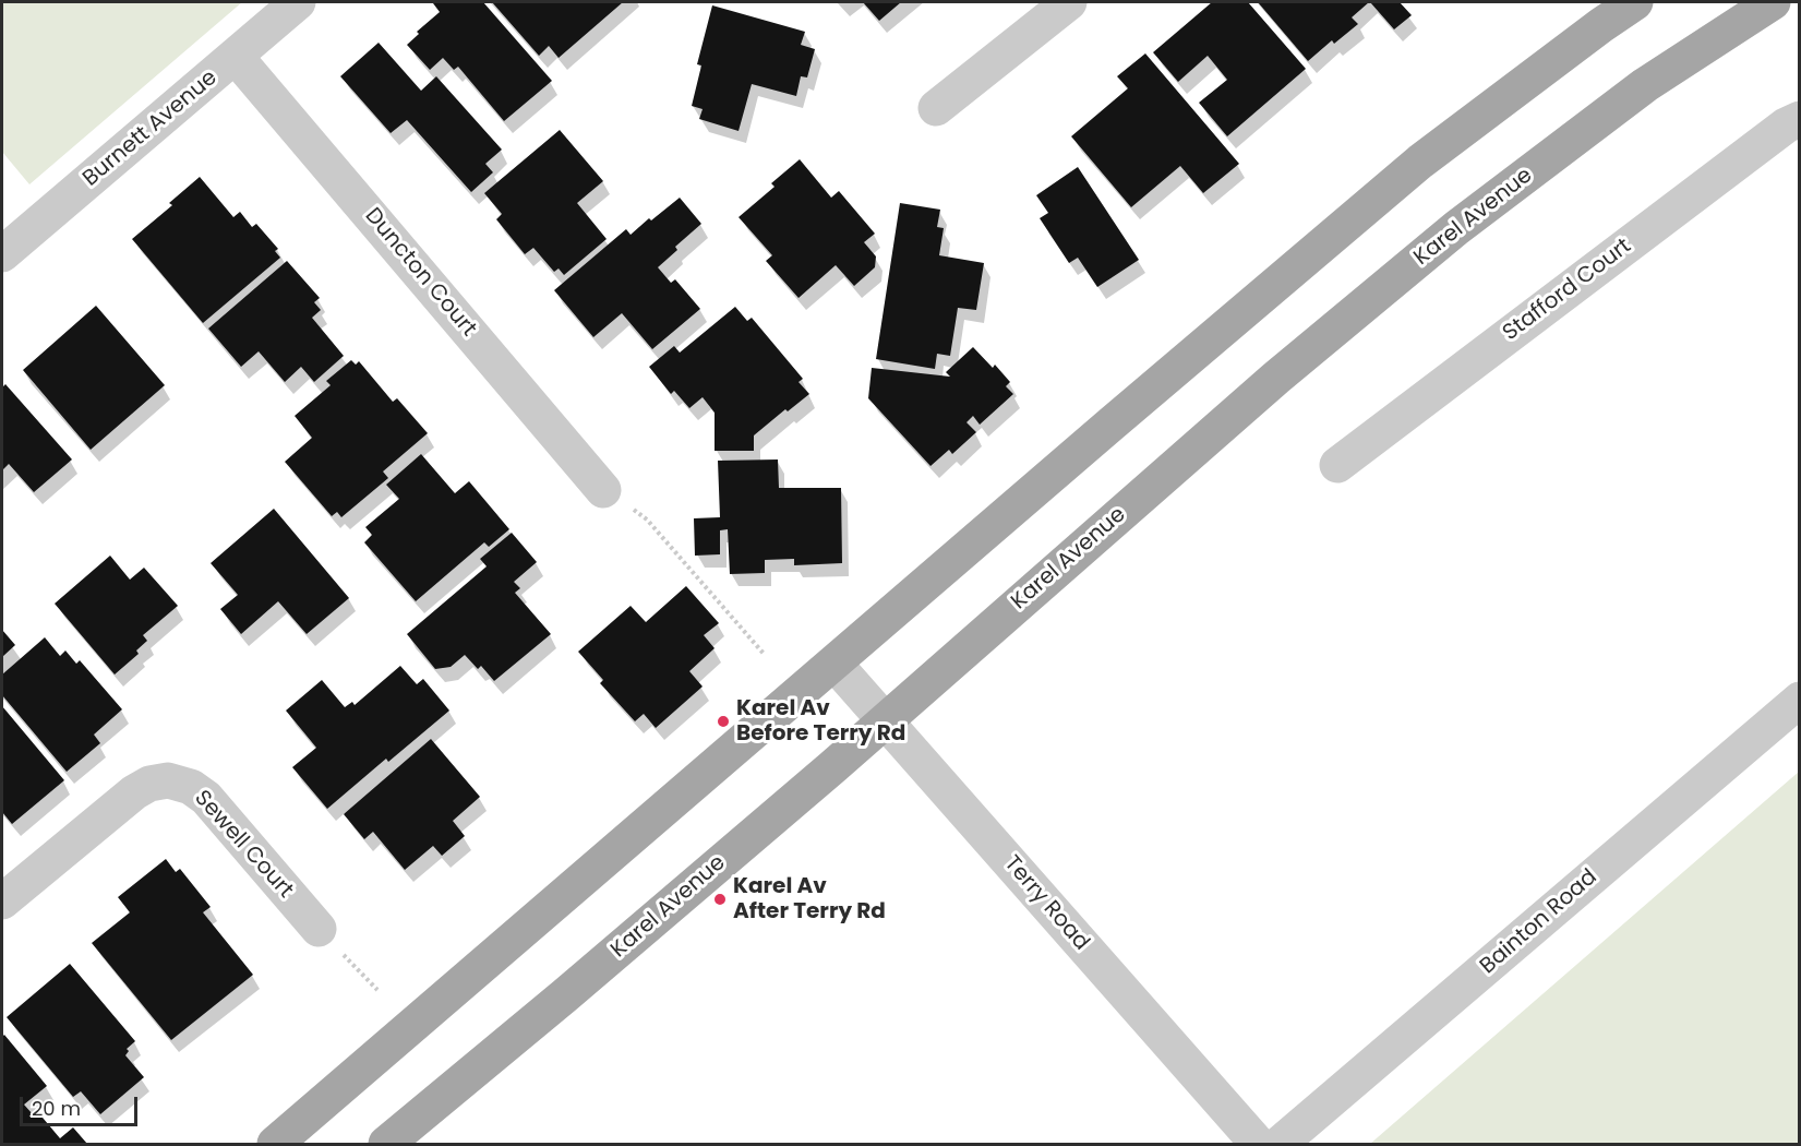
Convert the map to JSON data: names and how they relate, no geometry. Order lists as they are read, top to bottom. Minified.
{"streets":{"main road":["Karel Avenue"],"street":["Burnett Avenue","Duncton Court","Stafford Court","Sewell Court","Terry Road","Bainton Road"]},"crossings":[["Burnett Avenue","Duncton Court"],["Karel Avenue","Terry Road"]],"places":["Karel Av Before Terry Rd","Karel Av After Terry Rd"],"scale_bar":"20 m"}
